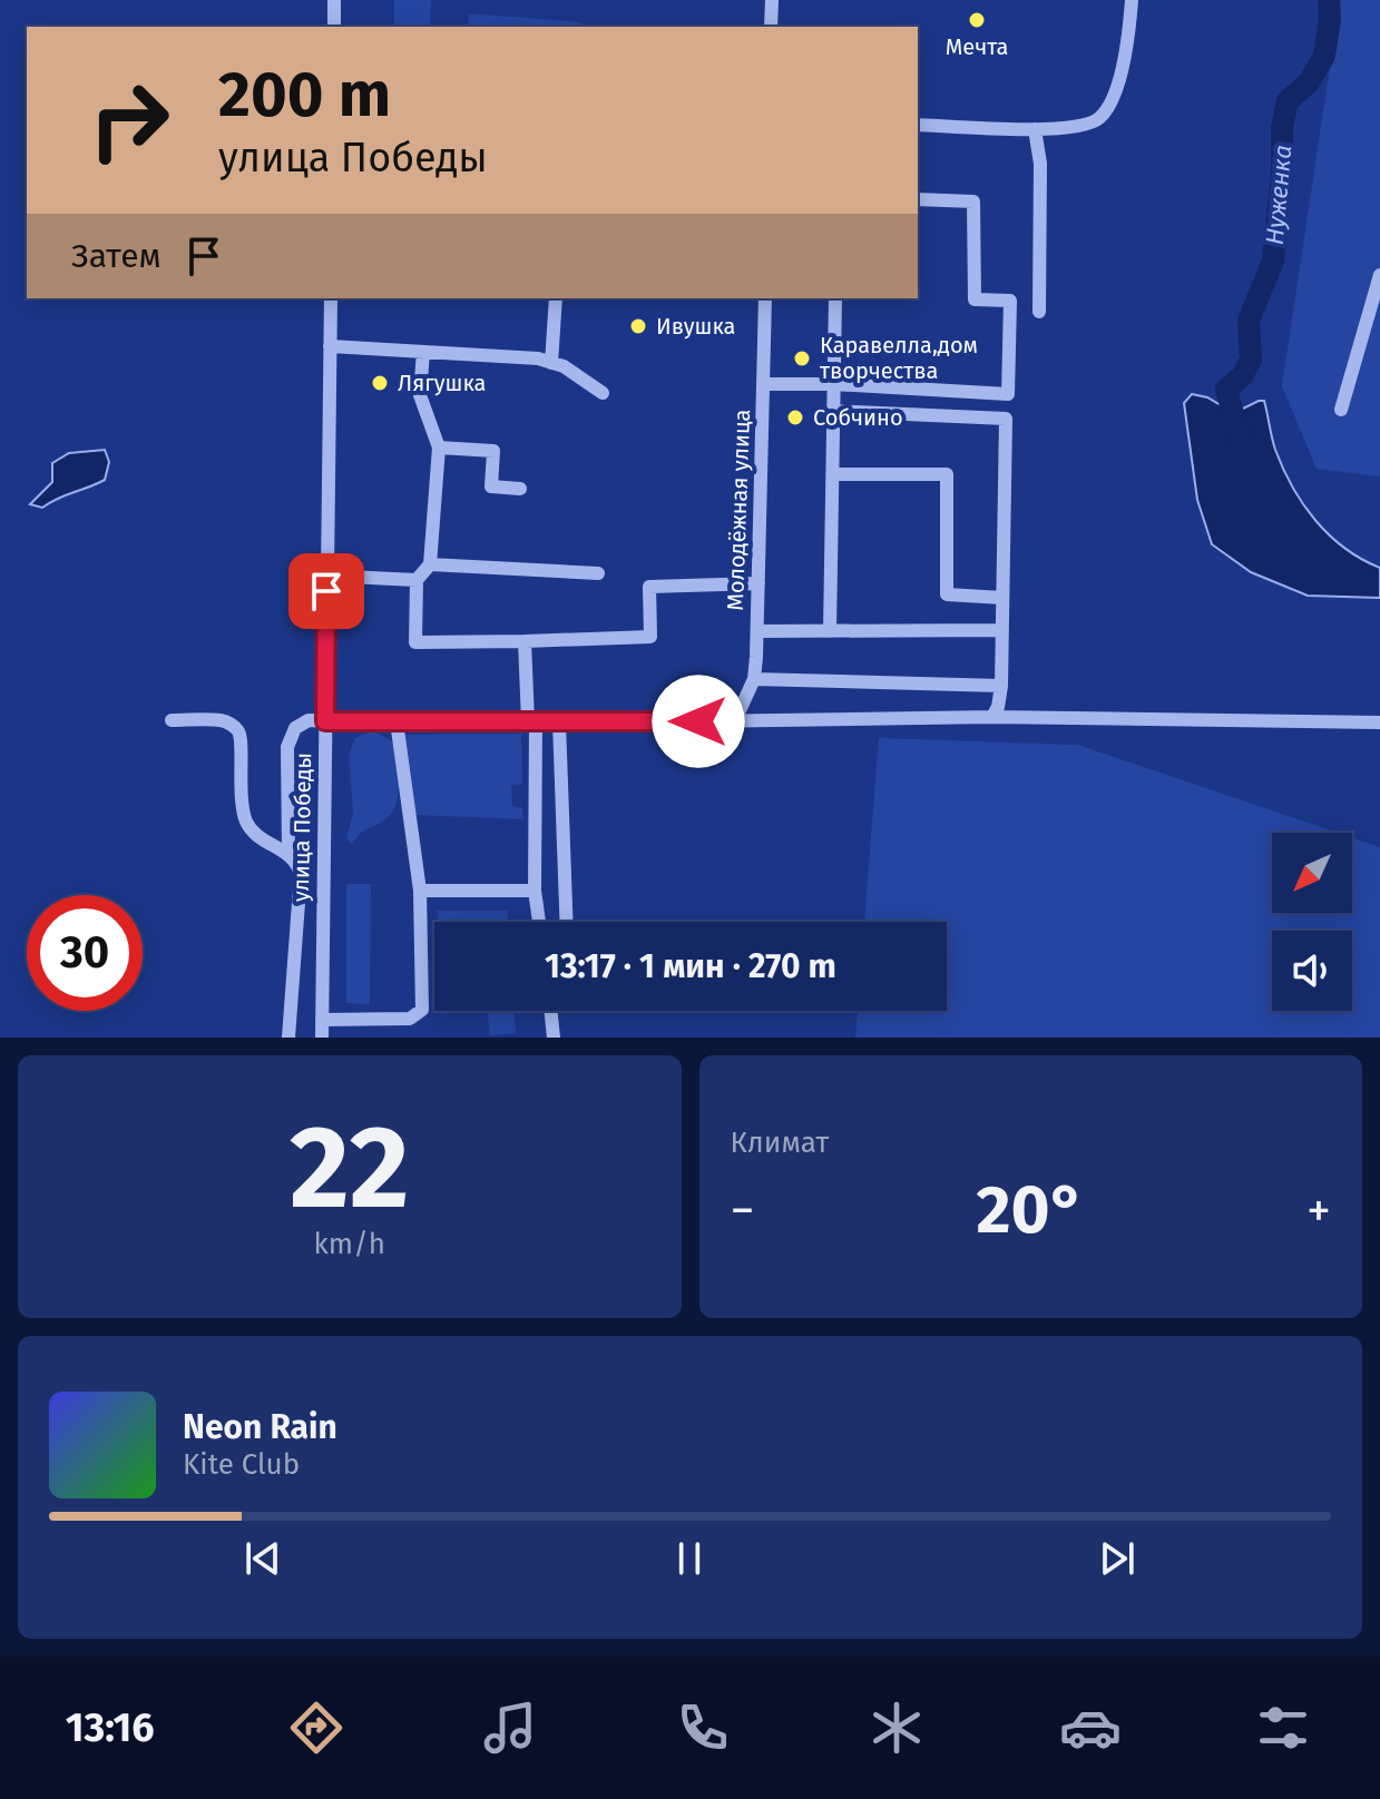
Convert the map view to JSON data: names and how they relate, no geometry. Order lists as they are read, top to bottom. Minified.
{"streets":{"street":["Молодёжная улица","улица Победы"]},"water":["Нуженка"],"places":["Мечта","Ивушка","Каравелла,дом творчества","Лягушка","Собчино"],"north":"bottom left","page":{"turn":["200 m","улица Победы"],"then":"Затем","limit":"30","trip":"13:17 · 1 мин · 270 m","tile":[["22","km/h"],"Климат"],"heat":["−","20°","+"],"song":["Neon Rain","Kite Club"],"tabs":"13:16"}}
